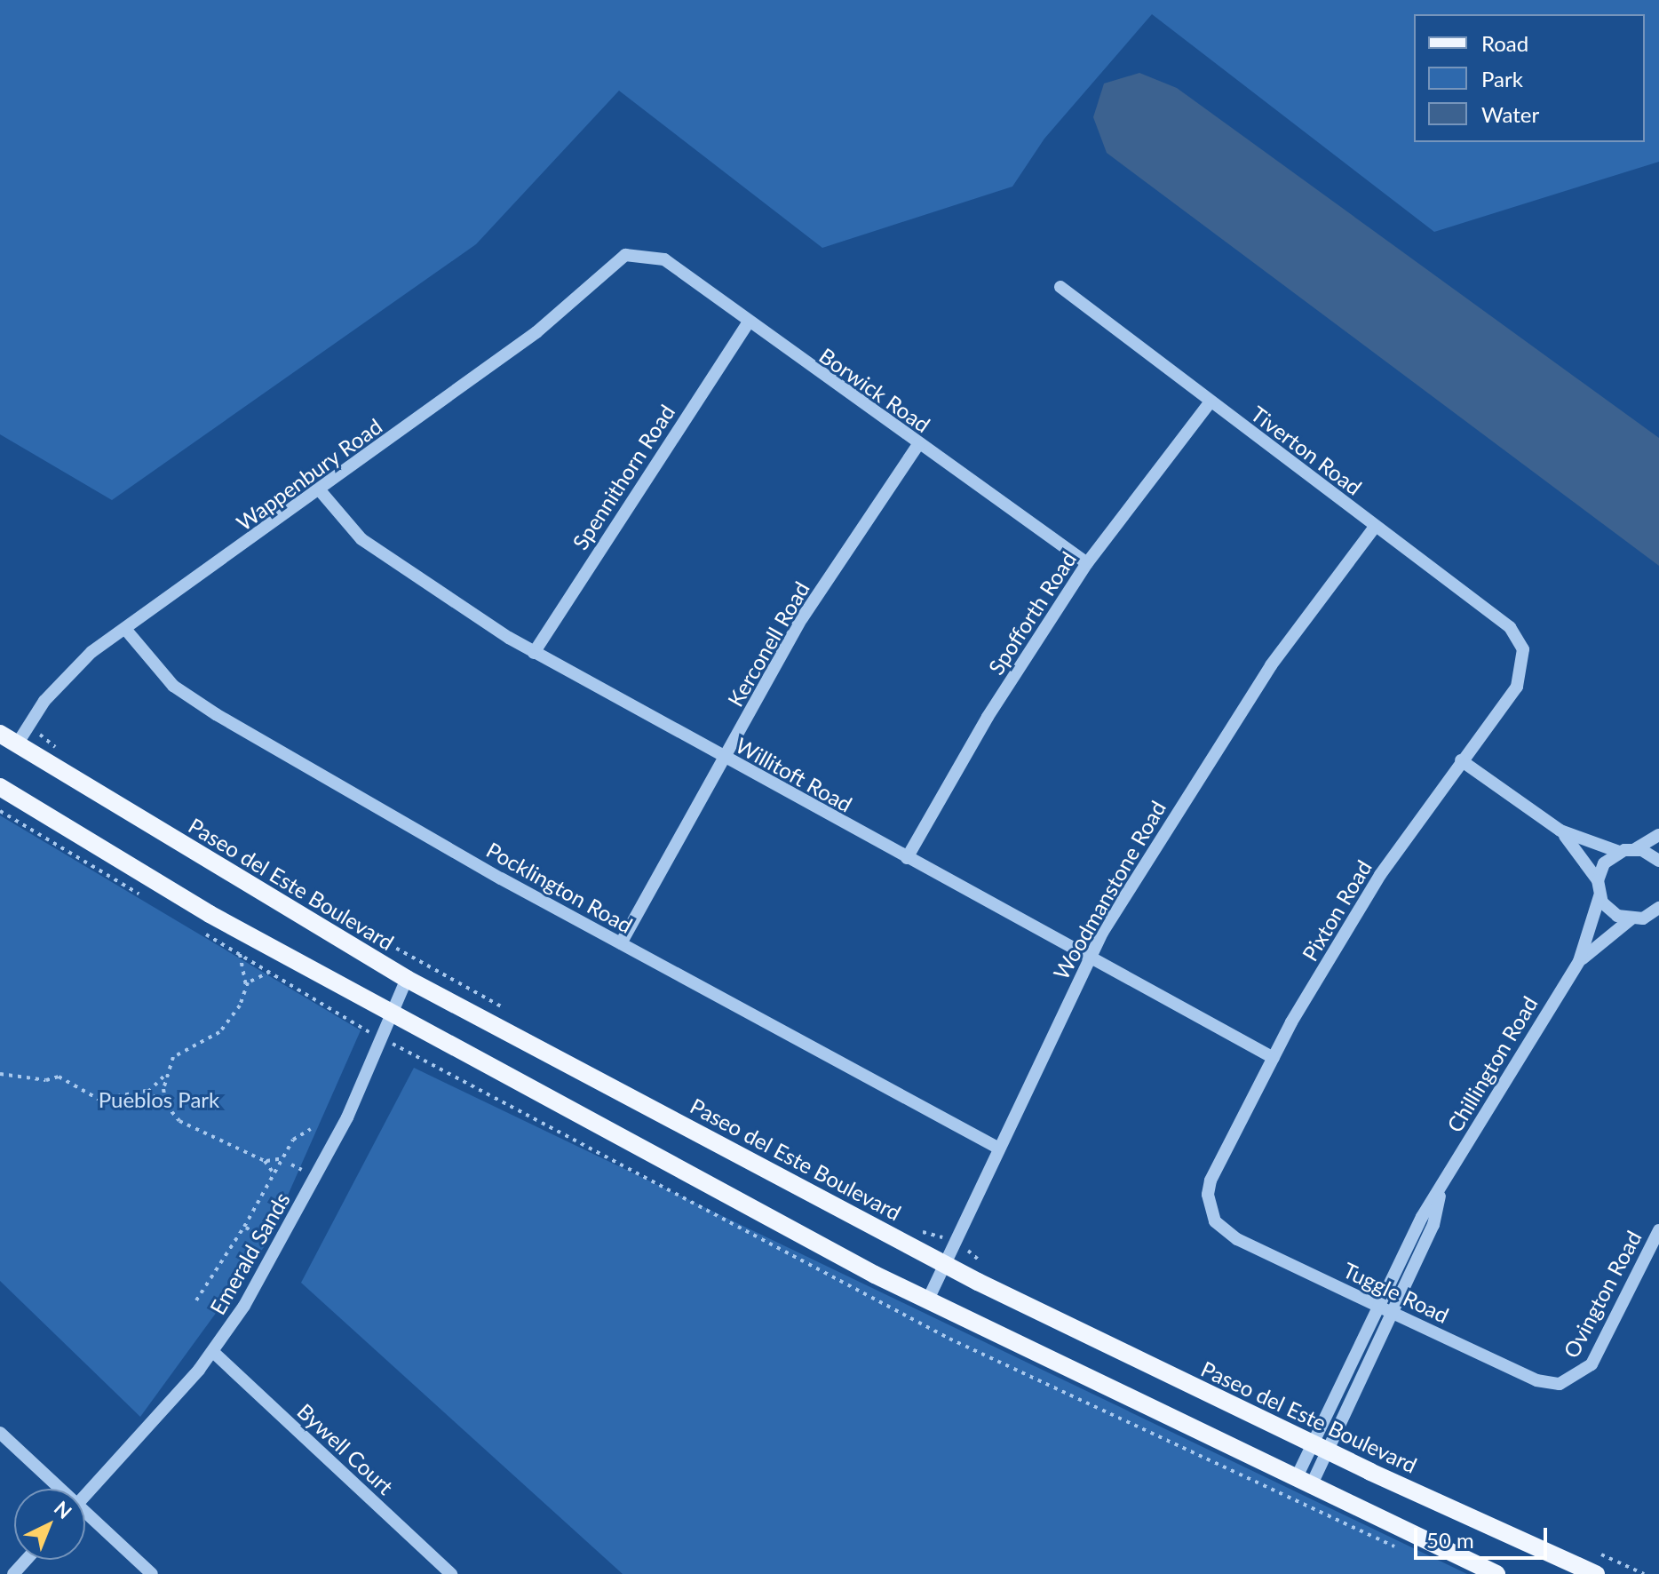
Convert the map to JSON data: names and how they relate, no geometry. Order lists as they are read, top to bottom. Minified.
{"streets":{"main road":["Paseo del Este Boulevard"],"street":["Borwick Road","Tiverton Road","Wappenbury Road","Spennithorn Road","Spofforth Road","Kerconell Road","Willitoft Road","Pocklington Road","Woodmanstone Road","Pixton Road","Chillington Road","Emerald Sands","Tuggle Road","Ovington Road","Bywell Court"]},"crossings":[["Borwick Road","Wappenbury Road"],["Borwick Road","Spennithorn Road"],["Borwick Road","Spofforth Road"],["Borwick Road","Kerconell Road"],["Tiverton Road","Spofforth Road"],["Tiverton Road","Woodmanstone Road"],["Tiverton Road","Pixton Road"],["Wappenbury Road","Willitoft Road"],["Wappenbury Road","Paseo del Este Boulevard"],["Wappenbury Road","Pocklington Road"],["Spennithorn Road","Willitoft Road"],["Spofforth Road","Willitoft Road"],["Kerconell Road","Willitoft Road"],["Kerconell Road","Pocklington Road"],["Willitoft Road","Woodmanstone Road"],["Willitoft Road","Pixton Road"],["Paseo del Este Boulevard","Woodmanstone Road"],["Paseo del Este Boulevard","Chillington Road"],["Paseo del Este Boulevard","Emerald Sands"],["Pocklington Road","Woodmanstone Road"],["Pixton Road","Tuggle Road"],["Chillington Road","Tuggle Road"],["Emerald Sands","Bywell Court"],["Tuggle Road","Ovington Road"]],"parks":["Pueblos Park"],"legend":["Road","Park","Water"],"scale_bar":"50 m","north":"top right"}
